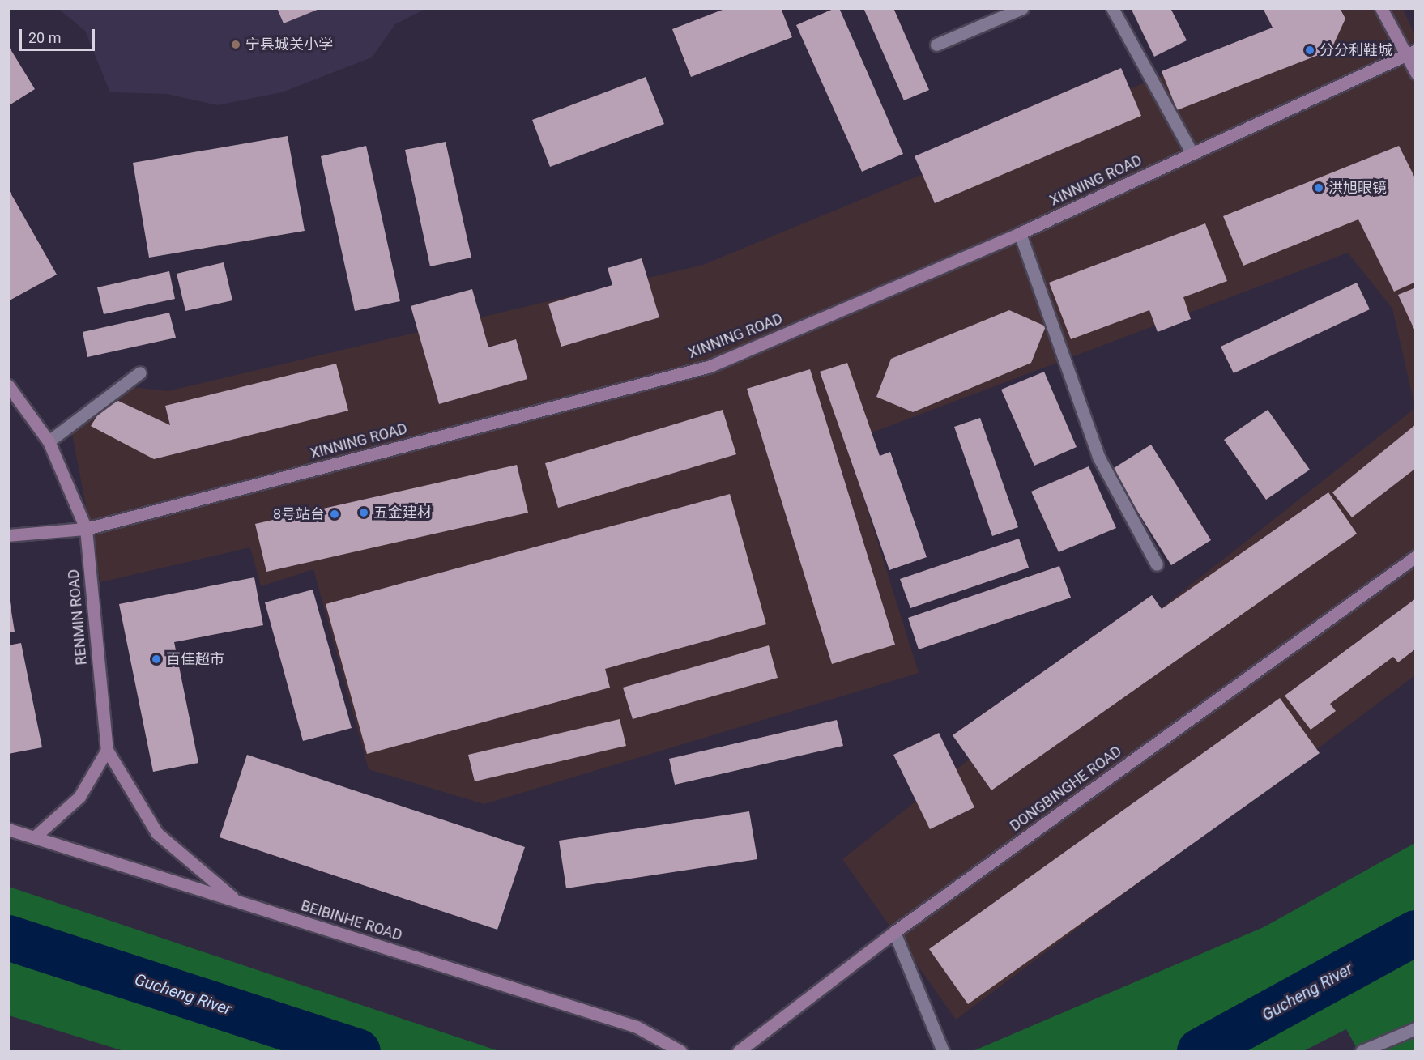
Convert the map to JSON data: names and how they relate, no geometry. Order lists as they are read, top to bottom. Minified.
{"streets":{"main road":["XINNING ROAD","RENMIN ROAD","DONGBINGHE ROAD","BEIBINHE ROAD"]},"crossings":[["XINNING ROAD","RENMIN ROAD"]],"water":["Gucheng River"],"places":["宁县城关小学","分分利鞋城","洪旭眼镜","五金建材","8号站台","百佳超市"],"scale_bar":"20 m"}
